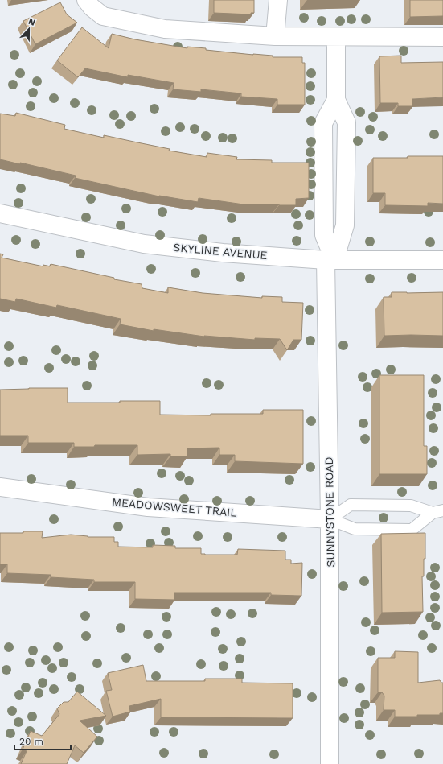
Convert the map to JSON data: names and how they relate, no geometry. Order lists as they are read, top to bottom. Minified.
{"streets":{"street":["SKYLINE AVENUE","MEADOWSWEET TRAIL","SUNNYSTONE ROAD"]},"crossings":[["SKYLINE AVENUE","SUNNYSTONE ROAD"],["MEADOWSWEET TRAIL","SUNNYSTONE ROAD"]],"scale_bar":"20 m","north":"top"}
